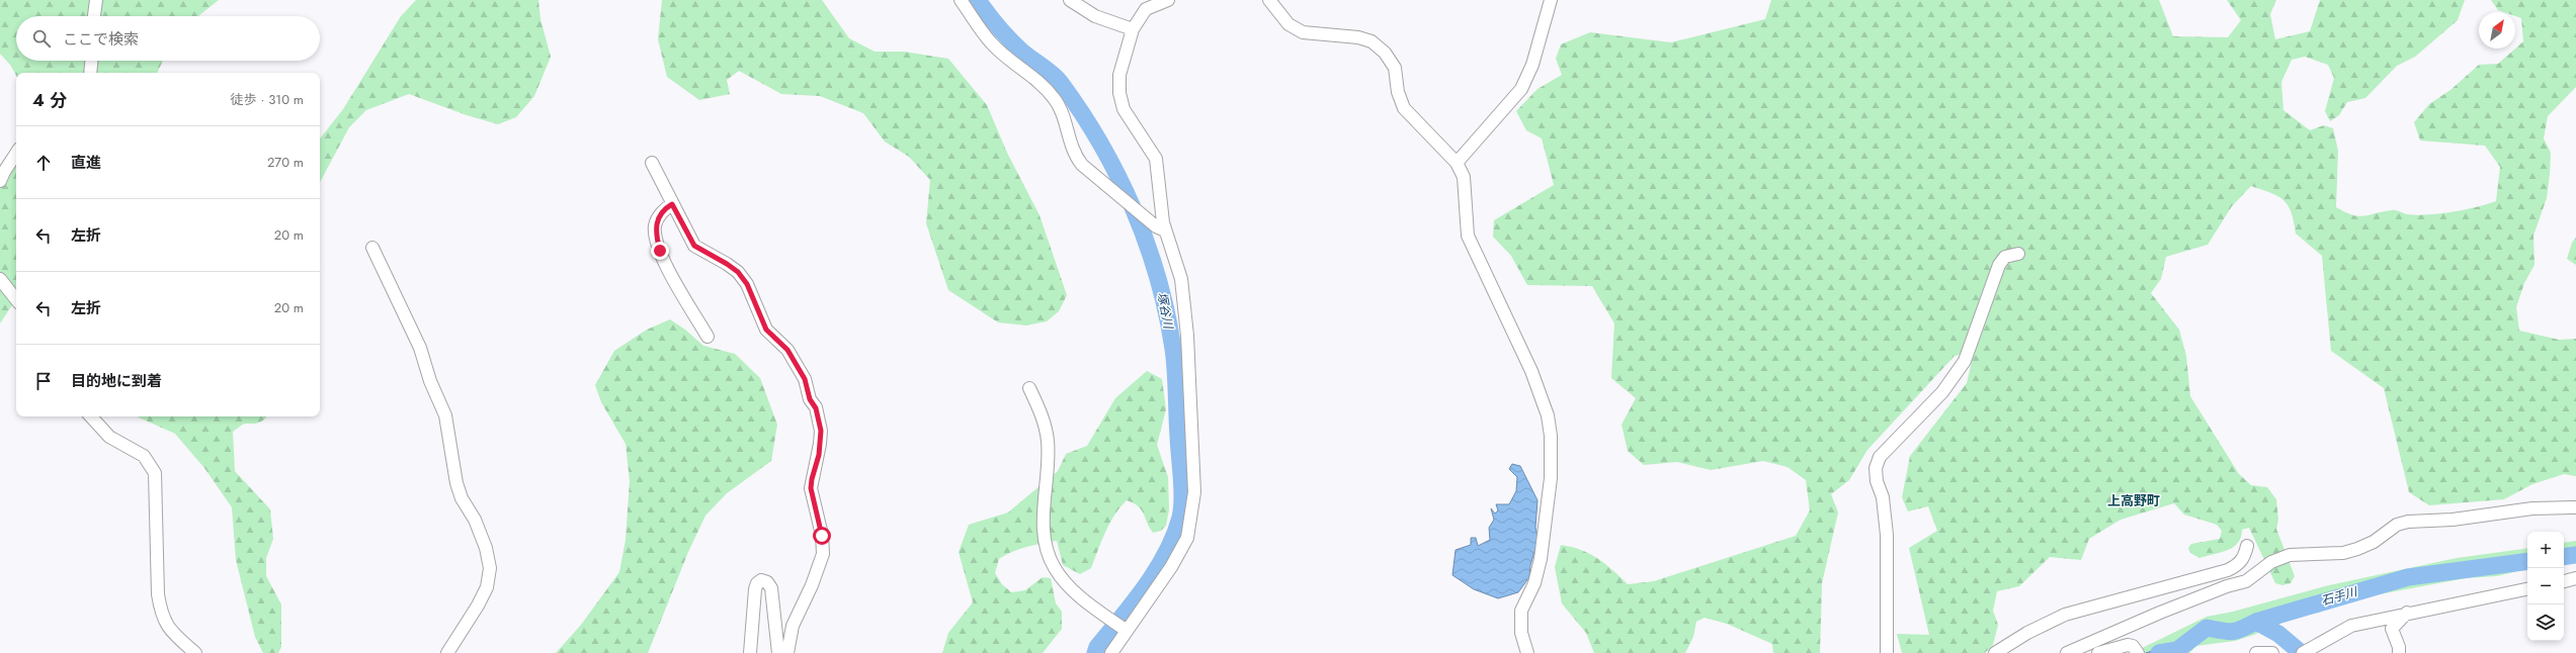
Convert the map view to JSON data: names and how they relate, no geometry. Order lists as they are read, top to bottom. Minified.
{"districts":["上高野町"],"water":["塚谷川","石手川"],"north":"top right","page":{"search":"ここで検索","heading":["4 分","徒歩 · 310 m"],"list":[["直進","270 m"],["左折","20 m"],["左折","20 m"],"目的地に到着"],"map_buttons":["+","−"]}}
